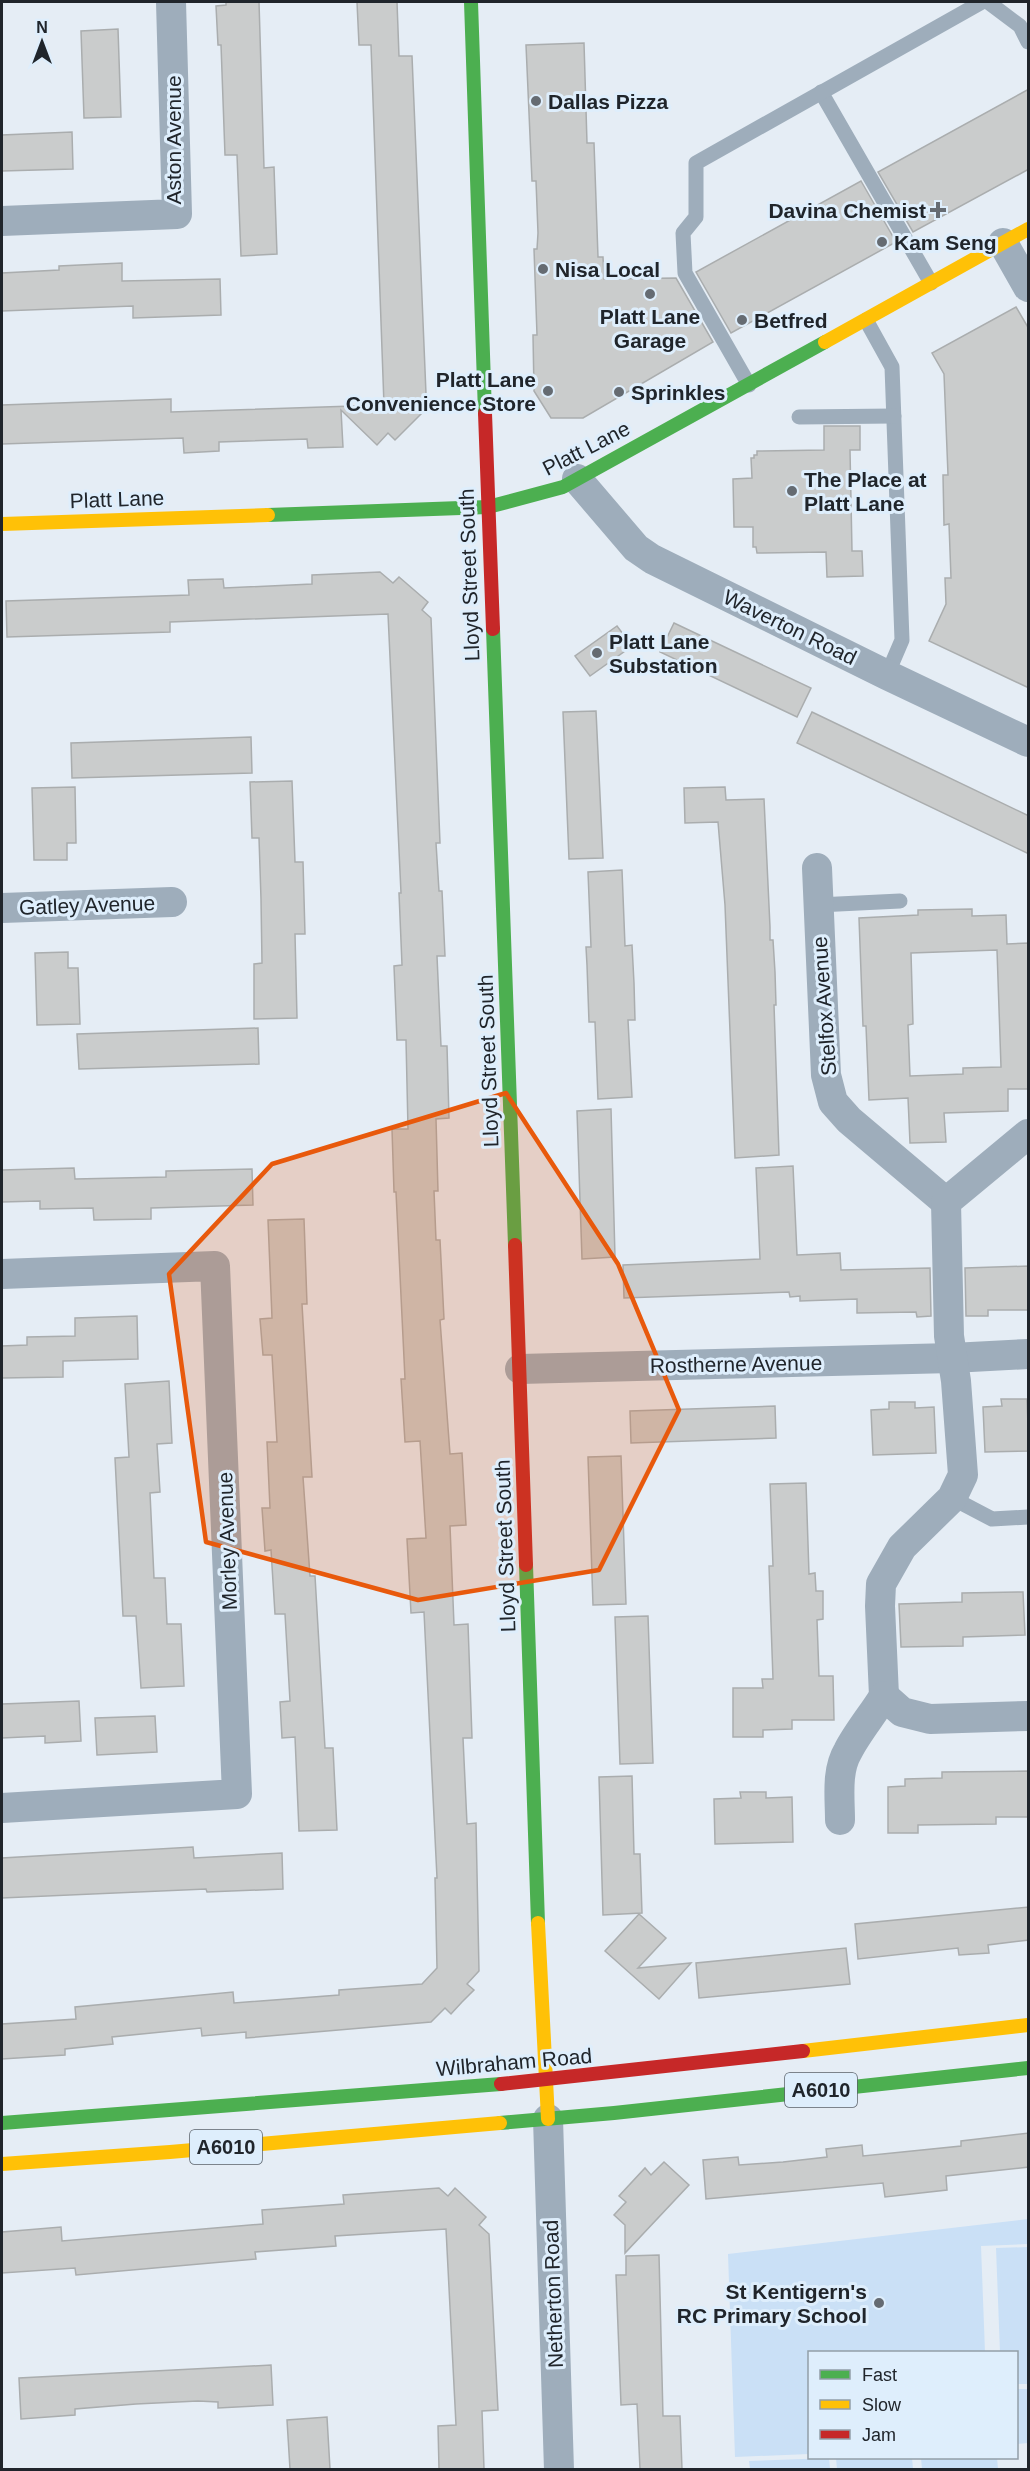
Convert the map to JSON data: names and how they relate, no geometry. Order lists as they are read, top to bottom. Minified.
{"streets":{"main road":["Platt Lane","Lloyd Street South","Wilbraham Road","A6010"],"street":["Aston Avenue","Waverton Road","Gatley Avenue","Stelfox Avenue","Rostherne Avenue","Morley Avenue","Netherton Road"]},"crossings":[["Platt Lane","Lloyd Street South"],["Platt Lane","Waverton Road"],["Lloyd Street South","Rostherne Avenue"],["Lloyd Street South","Wilbraham Road"],["Lloyd Street South","A6010"],["Lloyd Street South","Netherton Road"],["A6010","Netherton Road"]],"places":{"other":["Dallas Pizza","Kam Seng","Nisa Local","Platt Lane Garage","Betfred","Platt Lane Convenience Store","Sprinkles","The Place at Platt Lane","Platt Lane Substation","St Kentigern's RC Primary School"],"health":["Davina Chemist"]},"legend":["Fast","Slow","Jam"],"north":"top"}
